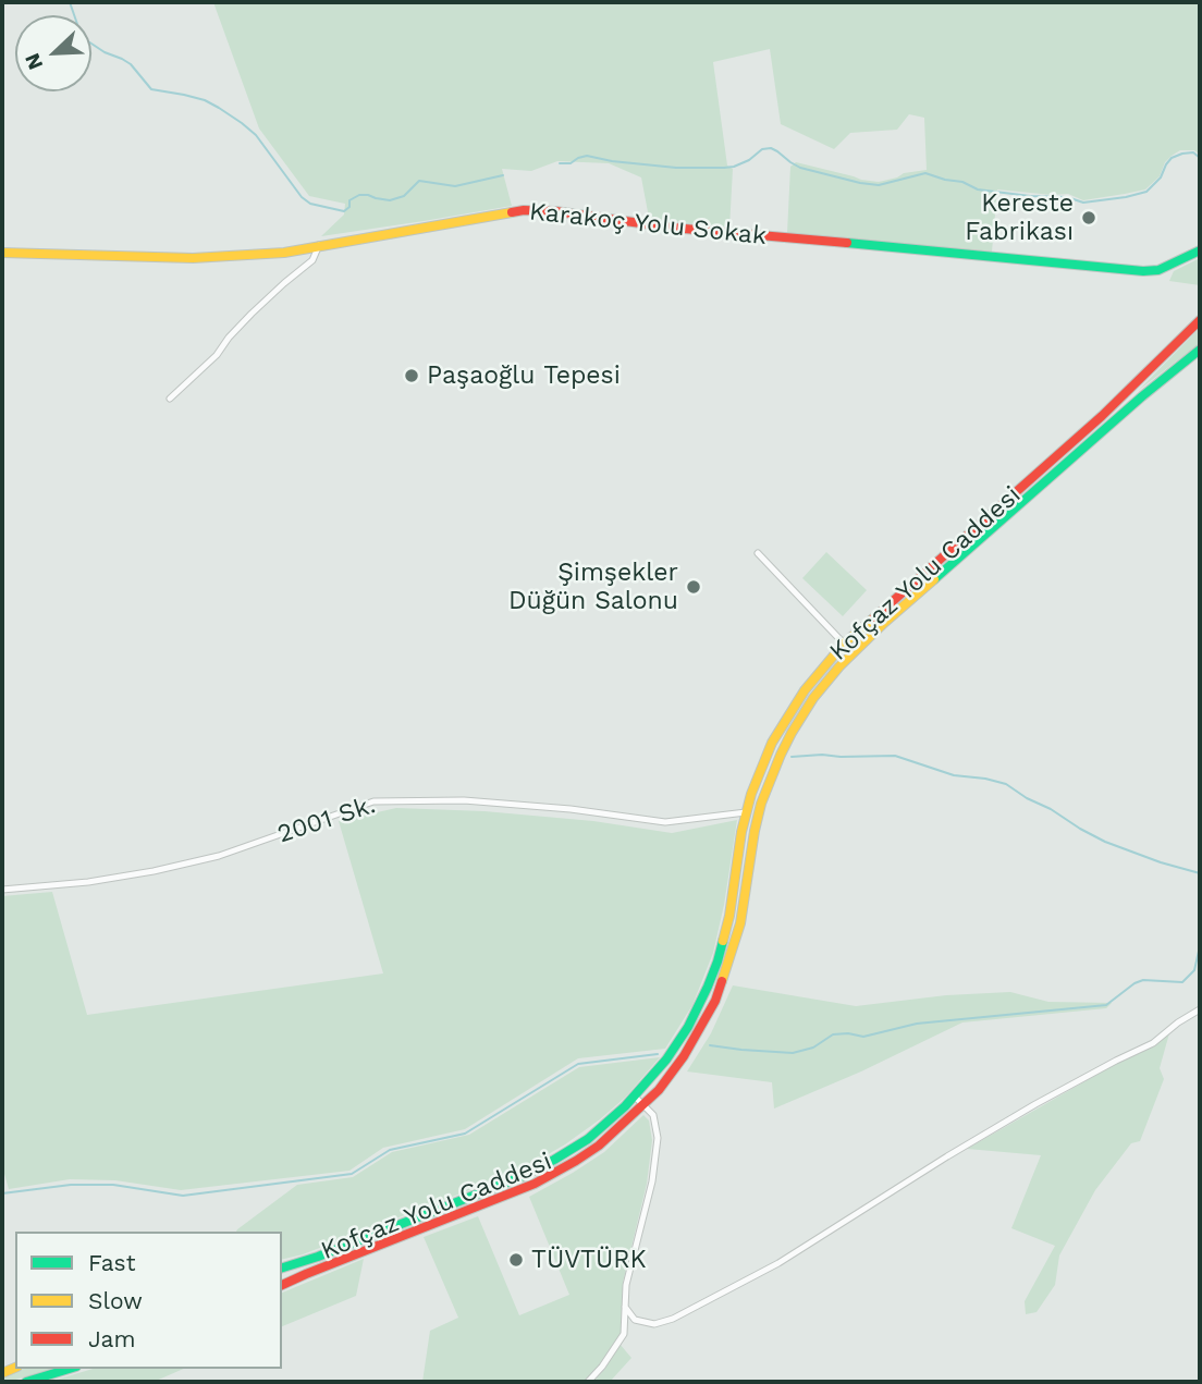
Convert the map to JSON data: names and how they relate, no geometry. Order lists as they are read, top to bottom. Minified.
{"streets":{"main road":["Karakoç Yolu Sokak","Kofçaz Yolu Caddesi"],"street":["2001 Sk."]},"crossings":[["Kofçaz Yolu Caddesi","2001 Sk."]],"places":["Kereste Fabrikası","Paşaoğlu Tepesi","Şimşekler Düğün Salonu","TÜVTÜRK"],"legend":["Fast","Slow","Jam"],"north":"bottom left"}
